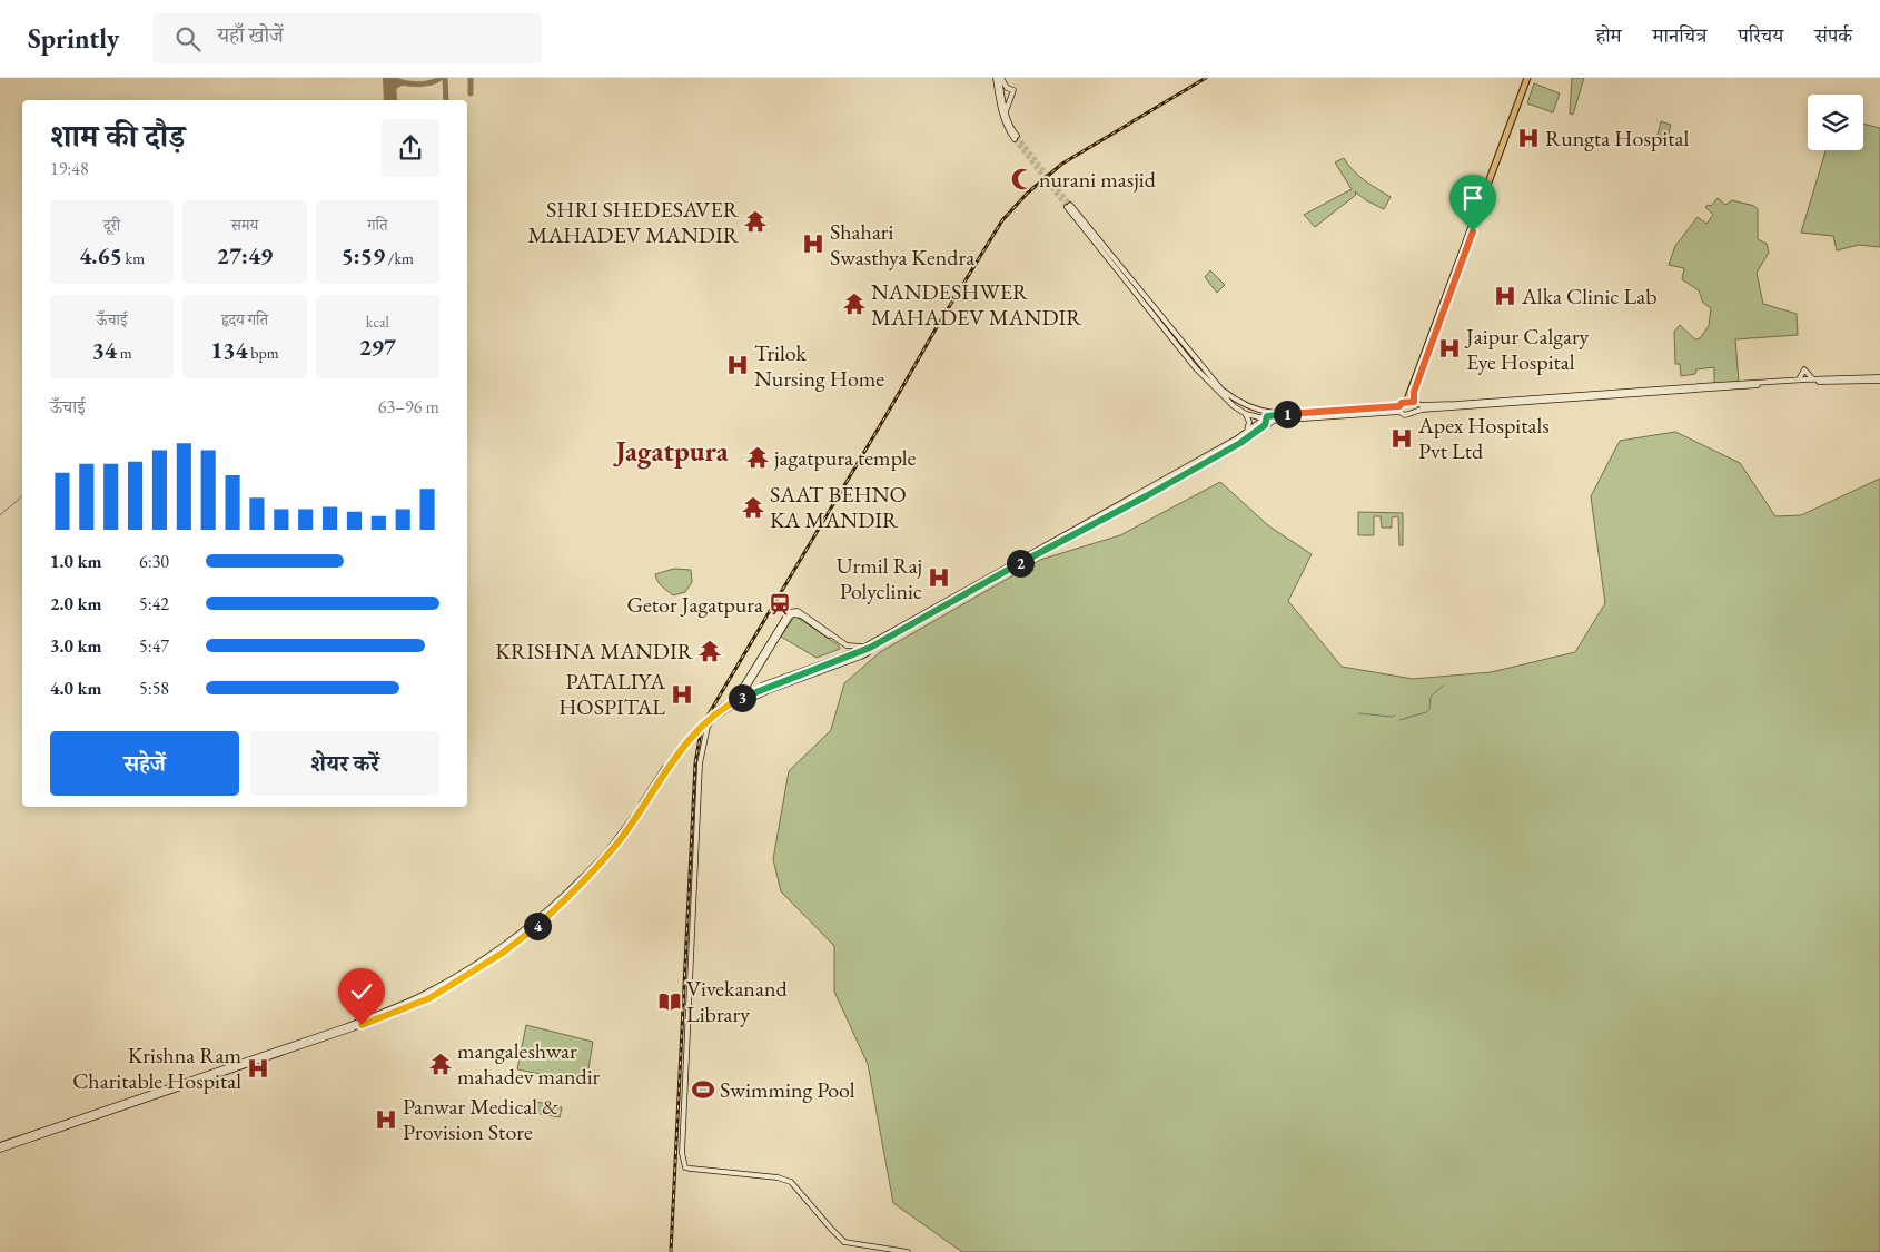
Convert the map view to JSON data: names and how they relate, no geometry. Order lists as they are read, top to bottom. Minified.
{"districts":["Jagatpura"],"places":{"hospital":["Rungta Hospital","Shahari Swasthya Kendra","Alka Clinic Lab","Jaipur Calgary Eye Hospital","Trilok Nursing Home","Apex Hospitals Pvt Ltd","Urmil Raj Polyclinic","PATALIYA HOSPITAL","Krishna Ram Charitable Hospital","Panwar Medical & Provision Store"],"mosque":["nurani masjid"],"temple":["SHRI SHEDESAVER MAHADEV MANDIR","NANDESHWER MAHADEV MANDIR","jagatpura temple","SAAT BEHNO KA MANDIR","KRISHNA MANDIR","mangaleshwar mahadev mandir"],"station":["Getor Jagatpura"],"library":["Vivekanand Library"],"sports":["Swimming Pool"]},"page":{"header":"Sprintly","search":"यहाँ खोजें","nav":["होम","मानचित्र","परिचय","संपर्क"],"heading":["शाम की दौड़","19:48"],"stats":[["दूरी","4.65 km"],["समय","27:49"],["गति","5:59 /km"],["ऊँचाई","34 m"],["हृदय गति","134 bpm"],["kcal","297"]],"chart":["ऊँचाई","63–96 m"],"pins":["1","2","3","4"],"list":[{"name":"1.0 km","note":"6:30"},{"name":"2.0 km","note":"5:42"},{"name":"3.0 km","note":"5:47"},{"name":"4.0 km","note":"5:58"}],"buttons":["सहेजें","शेयर करें"]}}
